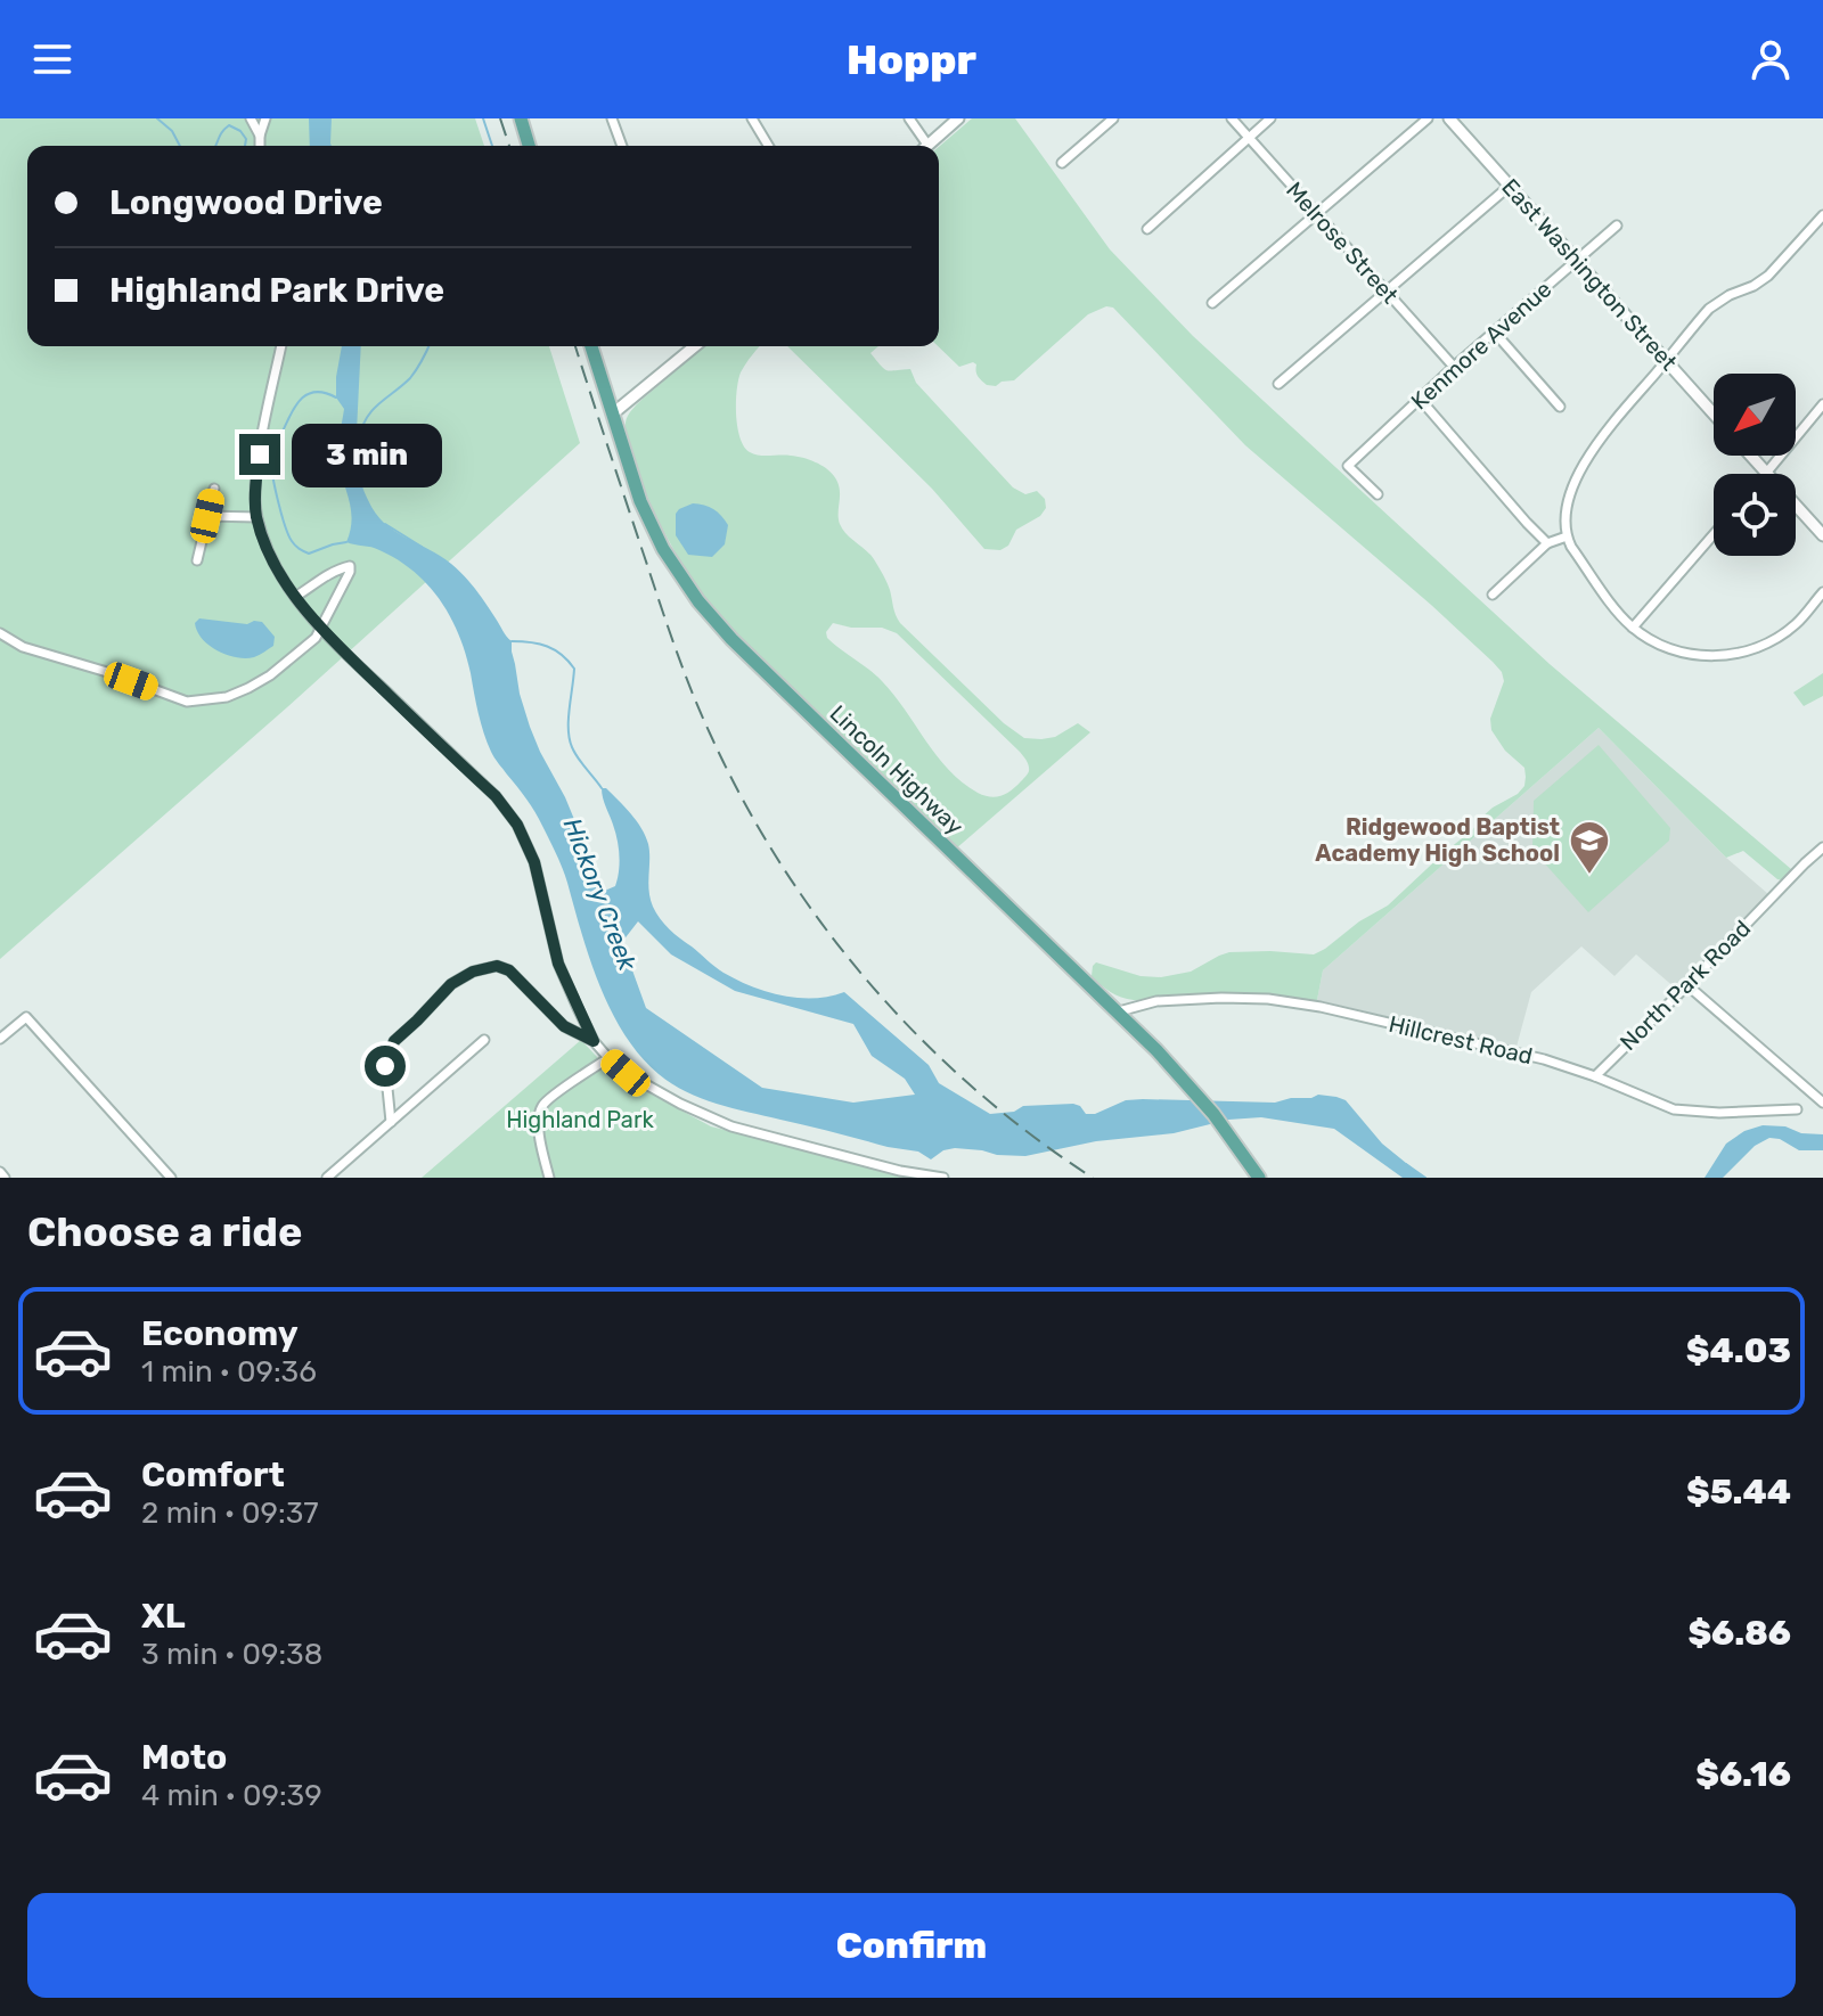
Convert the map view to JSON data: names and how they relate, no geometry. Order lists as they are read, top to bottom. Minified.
{"streets":{"main road":["Lincoln Highway"],"street":["Melrose Street","East Washington Street","Kenmore Avenue","North Park Road","Hillcrest Road"]},"crossings":[["Melrose Street","Kenmore Avenue"],["East Washington Street","Kenmore Avenue"],["Lincoln Highway","Hillcrest Road"],["North Park Road","Hillcrest Road"]],"water":["Hickory Creek"],"parks":["Highland Park"],"places":{"school or university":["Ridgewood Baptist Academy High School"]},"north":"bottom left","page":{"header":"Hoppr","banner":["Longwood Drive","Highland Park Drive"],"bubble":"3 min","heading":"Choose a ride","list":[{"name":"Economy","note":"1 min · 09:36","value":"$4.03"},{"name":"Comfort","note":"2 min · 09:37","value":"$5.44"},{"name":"XL","note":"3 min · 09:38","value":"$6.86"},{"name":"Moto","note":"4 min · 09:39","value":"$6.16"}],"buttons":"Confirm"}}
